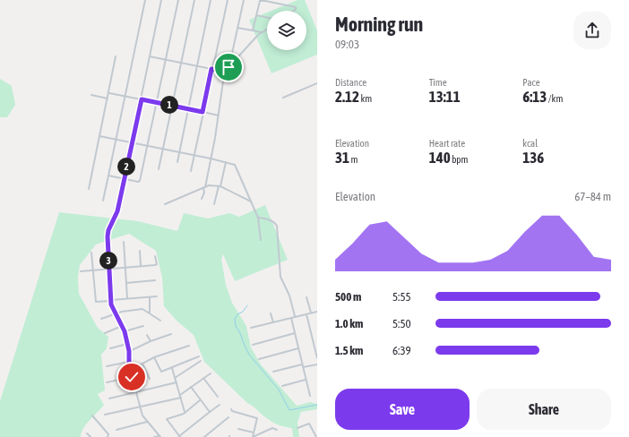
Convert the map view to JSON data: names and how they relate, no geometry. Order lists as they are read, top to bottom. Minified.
{"page":{"heading":["Morning run","09:03"],"stats":[["Distance","2.12 km"],["Time","13:11"],["Pace","6:13 /km"],["Elevation","31 m"],["Heart rate","140 bpm"],["kcal","136"]],"pins":["1","2","3"],"chart":["Elevation","67–84 m"],"list":[{"name":"500 m","note":"5:55"},{"name":"1.0 km","note":"5:50"},{"name":"1.5 km","note":"6:39"}],"buttons":["Save","Share"]}}
